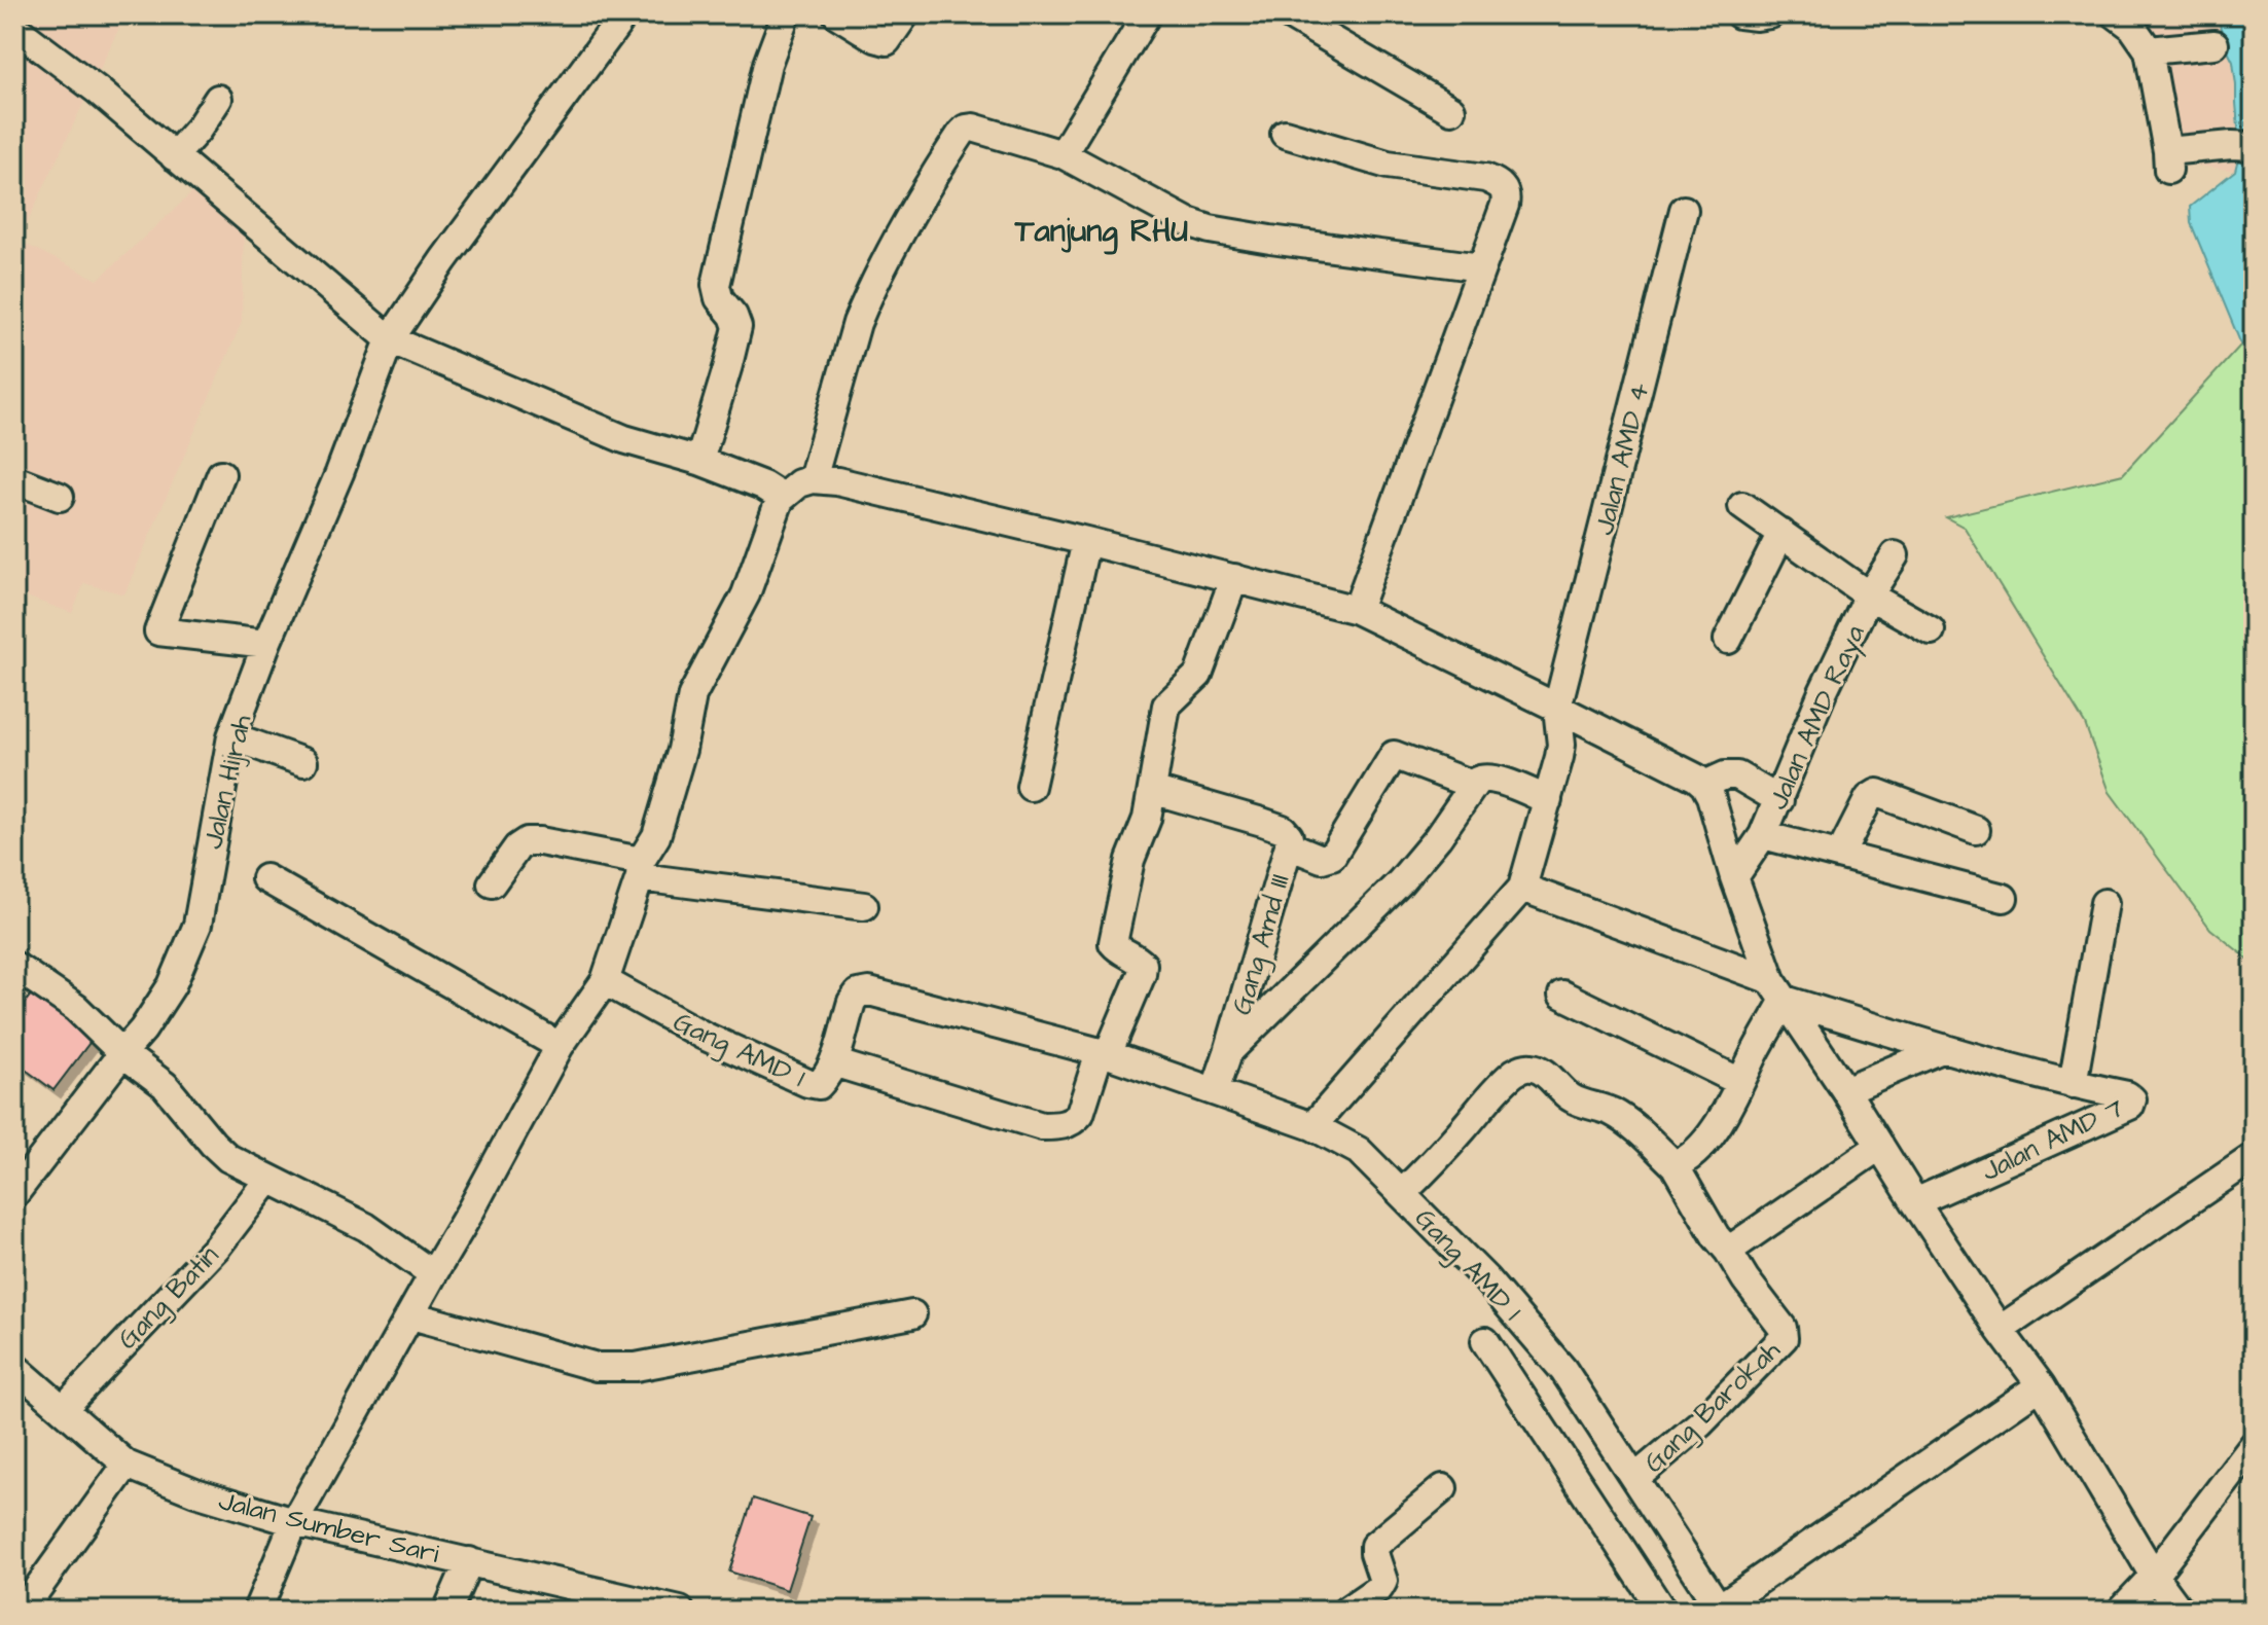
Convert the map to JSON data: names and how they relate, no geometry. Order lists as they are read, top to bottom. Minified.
{"streets":{"street":["Jalan AMD 4","Jalan AMD Raya","Jalan Hijrah","Gang Amd III","Gang AMD 1","Jalan AMD 7","Gang Batin","Gang Barokah","Jalan Sumber Sari"]},"crossings":[["Gang Amd III","Gang AMD 1"],["Gang AMD 1","Gang Barokah"],["Gang Batin","Jalan Sumber Sari"]],"districts":["Tanjung RHU"]}
